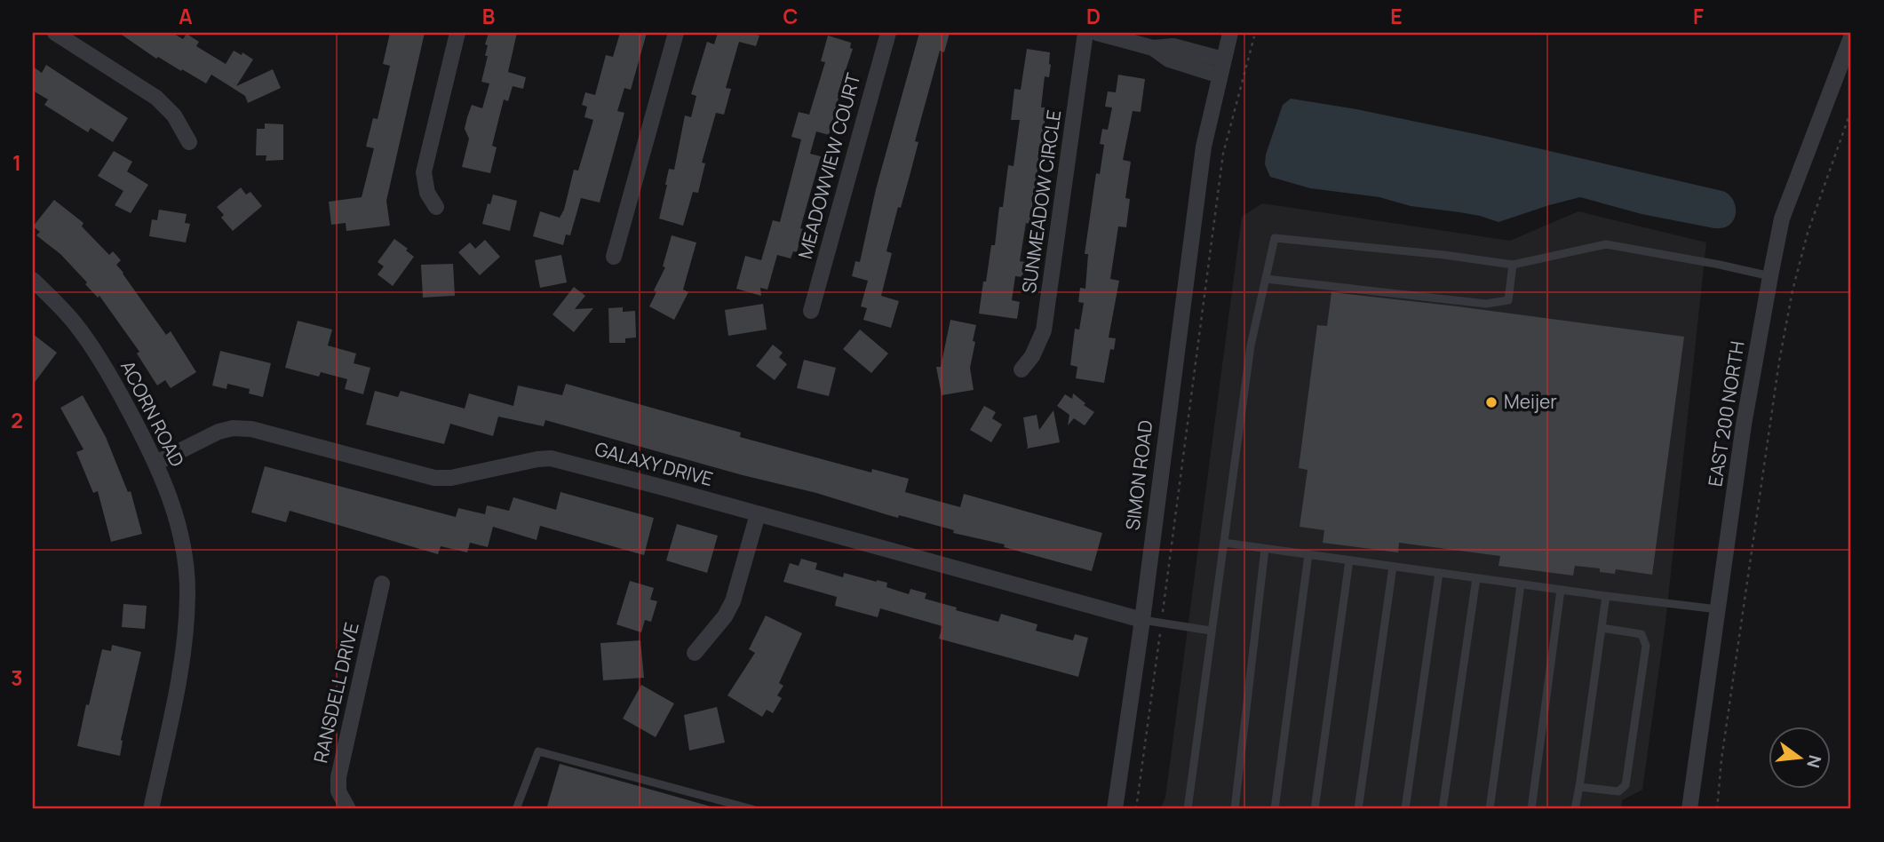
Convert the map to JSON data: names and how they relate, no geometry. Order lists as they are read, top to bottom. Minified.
{"streets":{"street":["MEADOWVIEW COURT","SUNMEADOW CIRCLE","ACORN ROAD","EAST 200 NORTH","GALAXY DRIVE","SIMON ROAD","RANSDELL DRIVE"]},"crossings":[["ACORN ROAD","GALAXY DRIVE"],["GALAXY DRIVE","SIMON ROAD"]],"places":["Meijer"],"north":"right","grid":{"columns":["A","B","C","D","E","F"],"rows":["1","2","3"]}}
